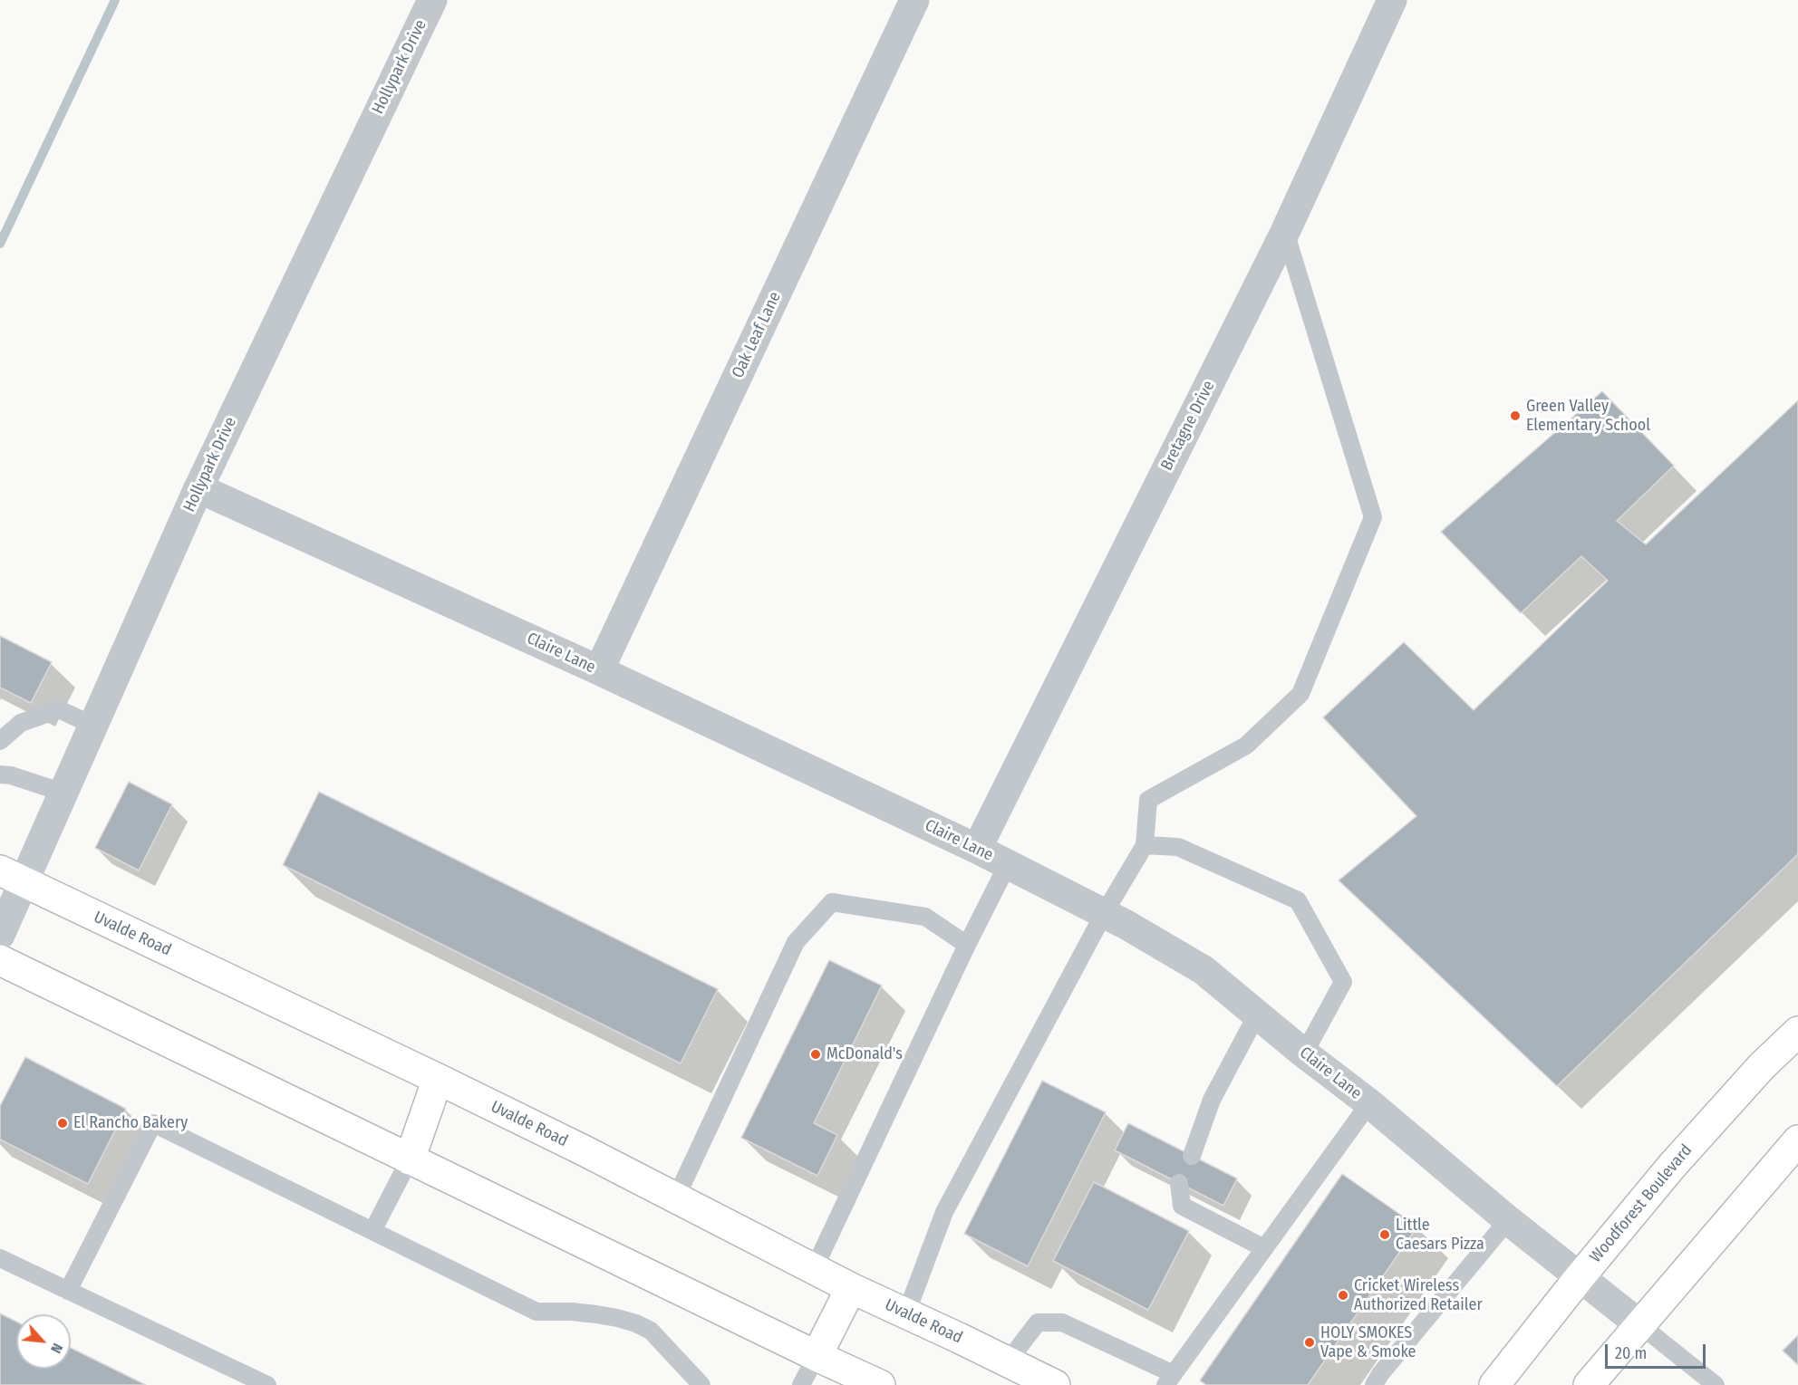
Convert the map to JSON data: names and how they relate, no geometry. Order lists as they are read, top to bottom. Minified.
{"streets":{"main road":["Uvalde Road","Woodforest Boulevard"],"street":["Hollypark Drive","Oak Leaf Lane","Bretagne Drive","Claire Lane"]},"crossings":[["Hollypark Drive","Claire Lane"],["Hollypark Drive","Uvalde Road"],["Oak Leaf Lane","Claire Lane"],["Bretagne Drive","Claire Lane"],["Claire Lane","Woodforest Boulevard"]],"places":["Green Valley Elementary School","McDonald's","El Rancho Bakery","Little Caesars Pizza","Cricket Wireless Authorized Retailer","HOLY SMOKES Vape & Smoke"],"scale_bar":"20 m","north":"bottom right"}
